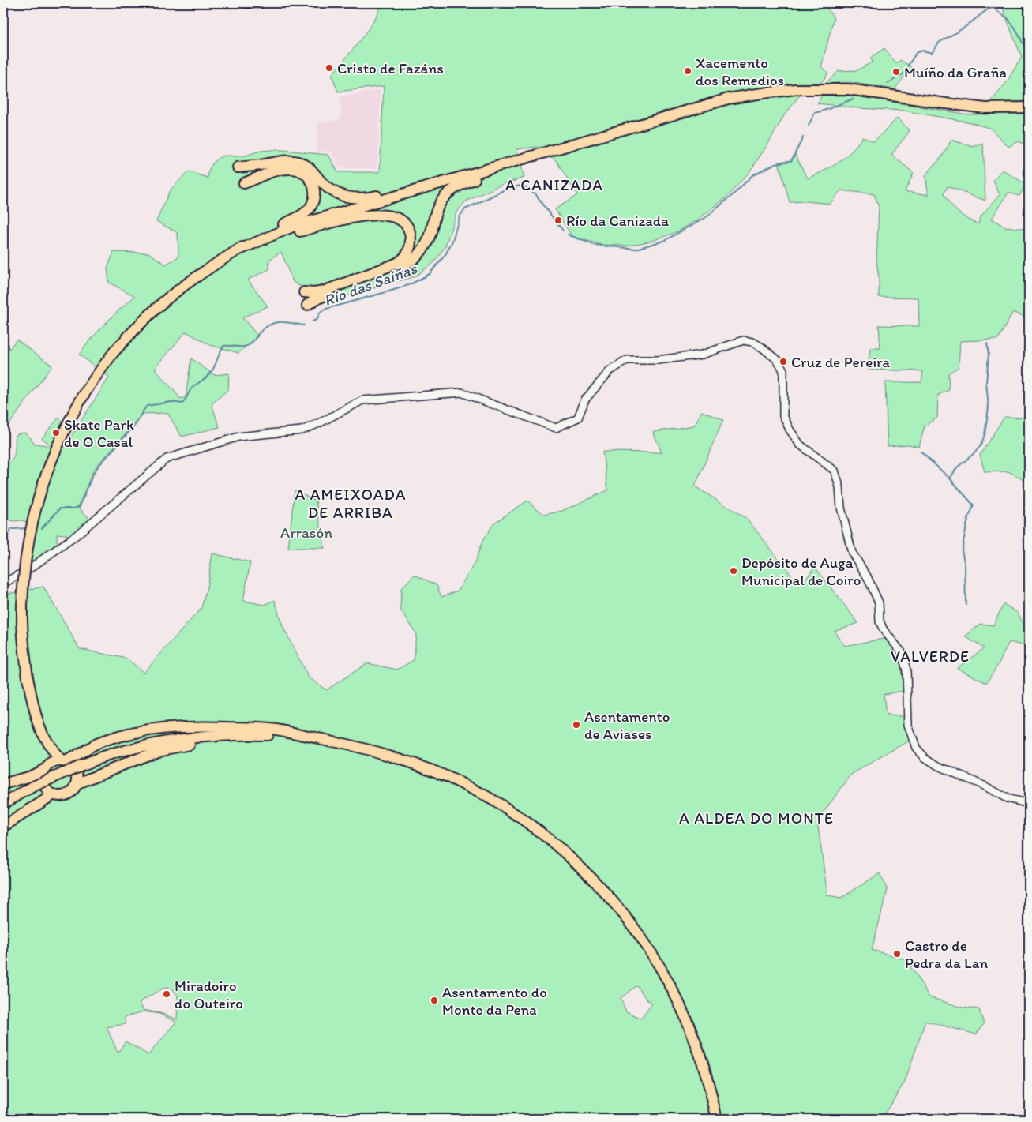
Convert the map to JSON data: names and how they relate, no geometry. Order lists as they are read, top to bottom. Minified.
{"districts":["A CANIZADA","A AMEIXOADA DE ARRIBA","VALVERDE","A ALDEA DO MONTE"],"water":["Río das Saíñas"],"parks":["Arrasón"],"places":["Cristo de Fazáns","Xacemento dos Remedios","Muíño da Graña","Río da Canizada","Cruz de Pereira","Skate Park de O Casal","Depósito de Auga Municipal de Coiro","Asentamento de Aviases","Castro de Pedra da Lan","Miradoiro do Outeiro","Asentamento do Monte da Pena"]}
